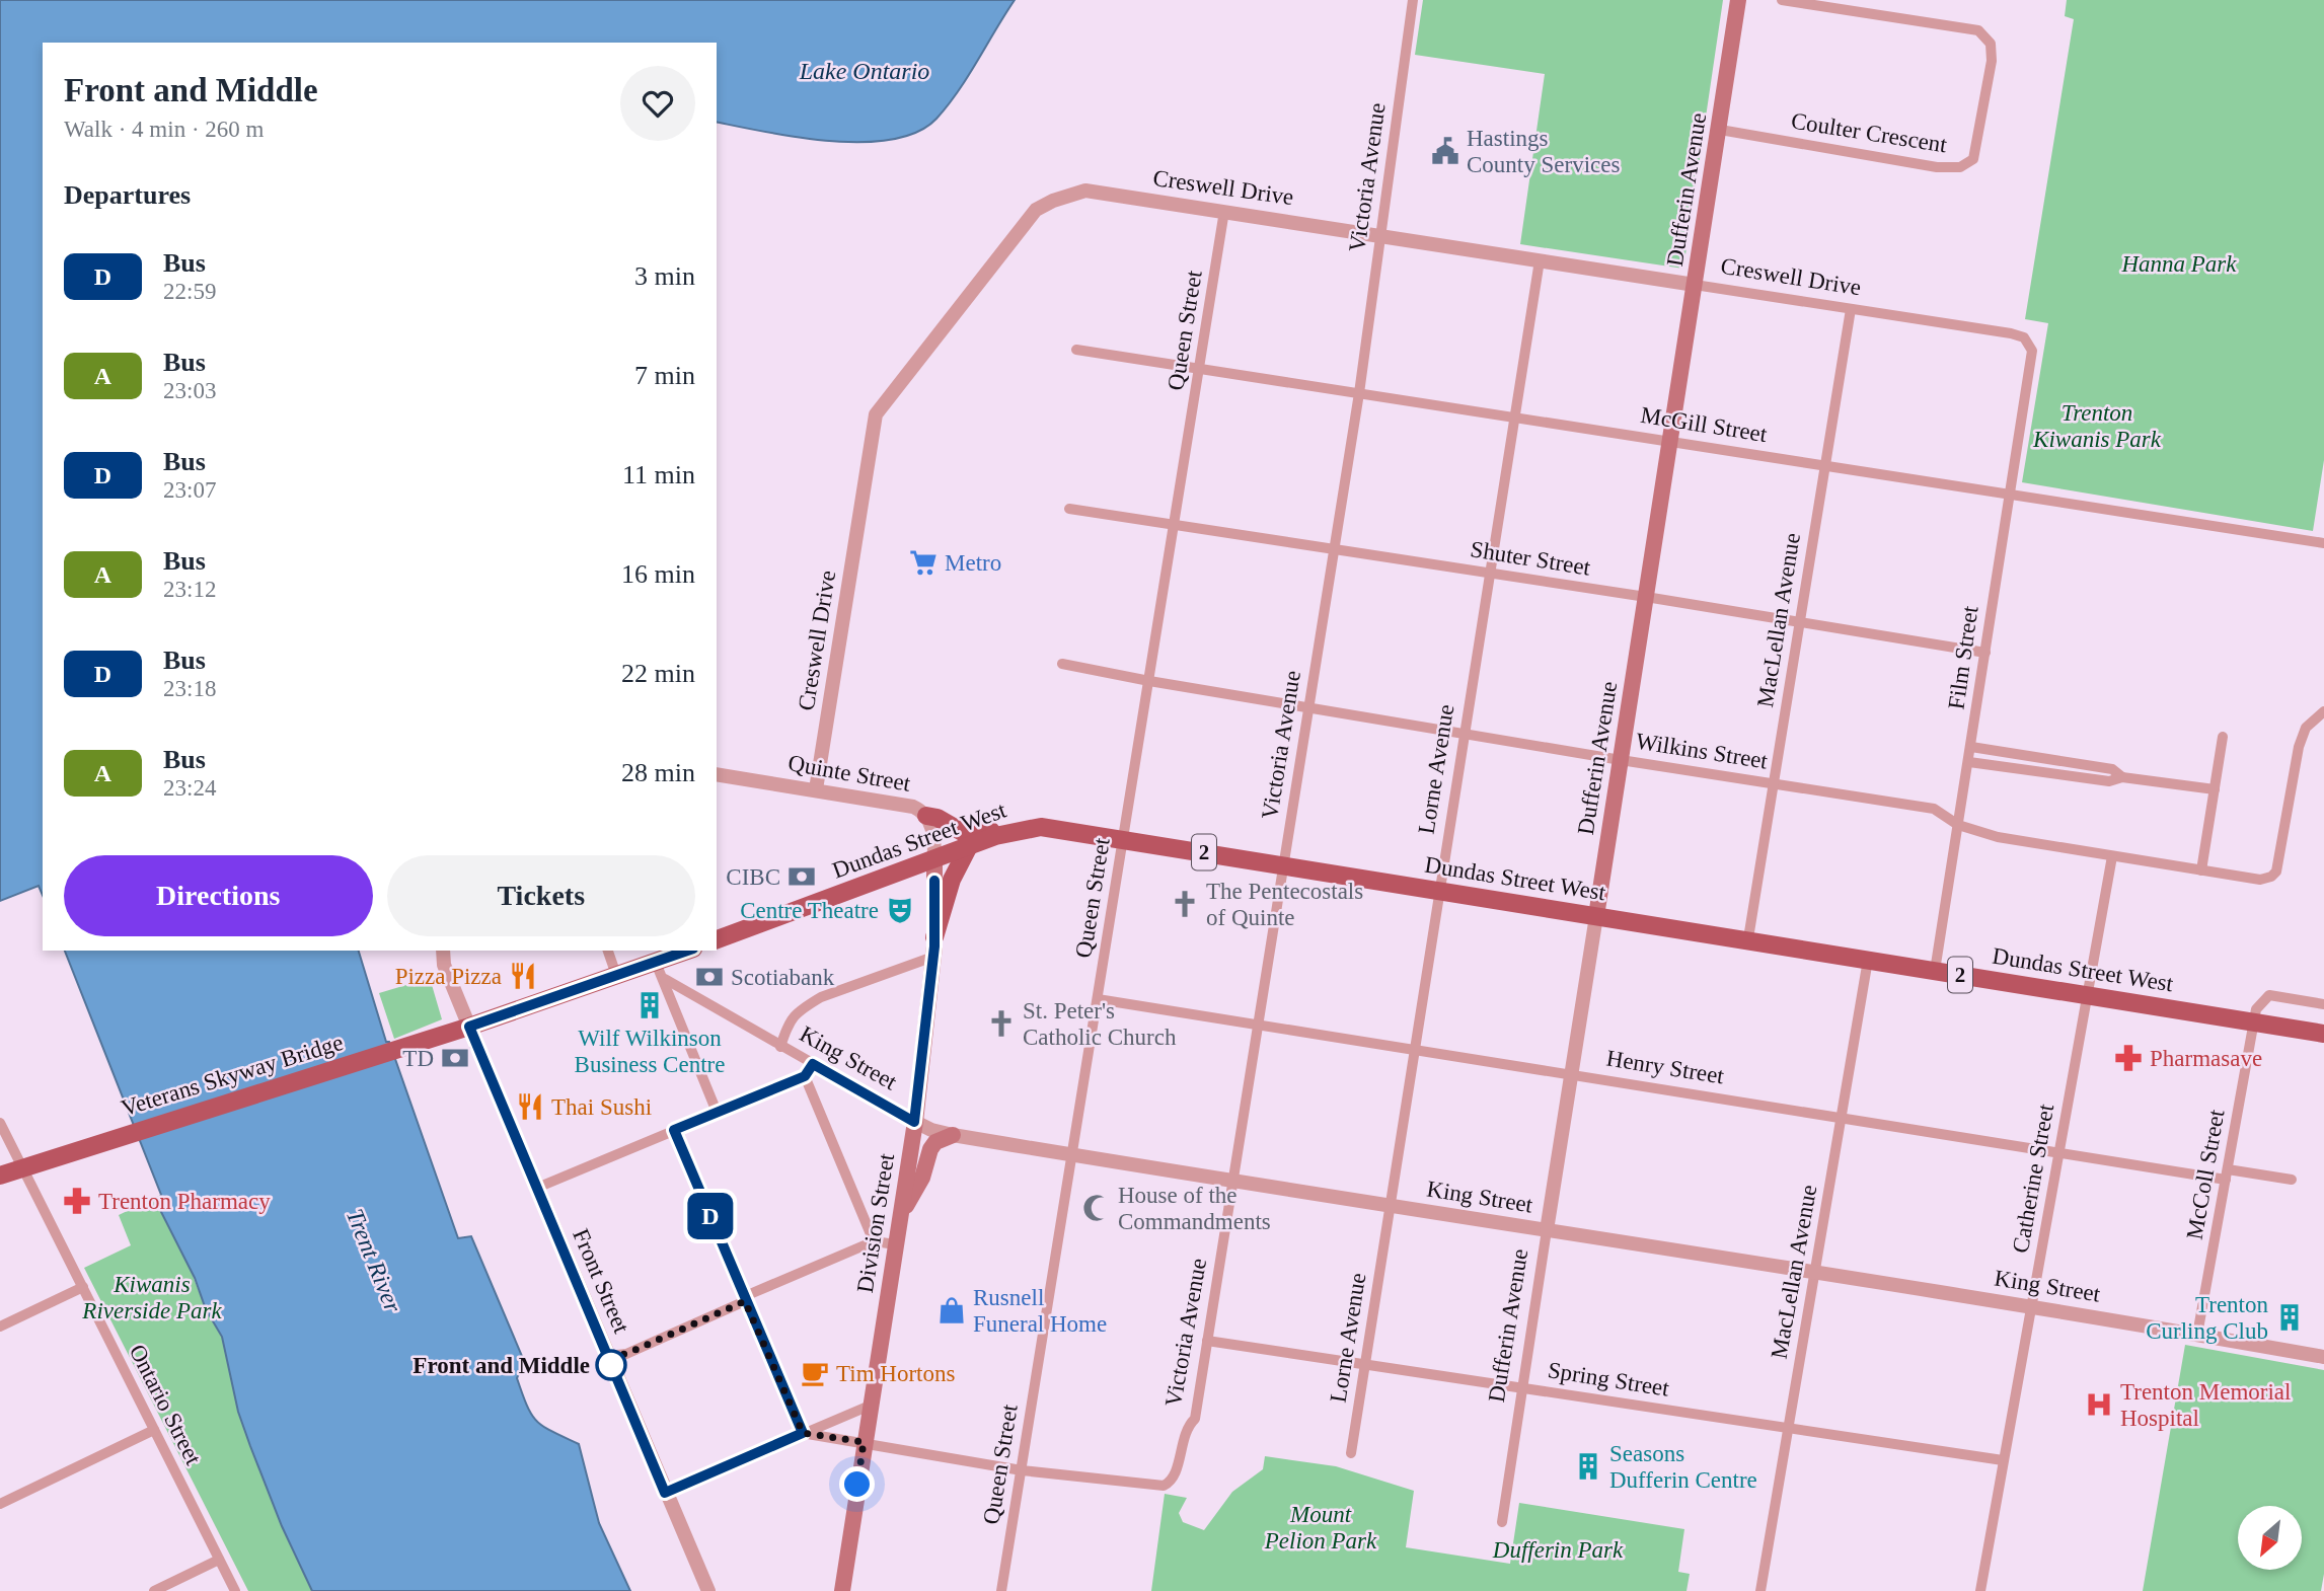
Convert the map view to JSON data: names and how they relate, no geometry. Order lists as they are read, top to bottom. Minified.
{"streets":{"main road":["Dufferin Avenue","Dundas Street West","2","Veterans Skyway Bridge","Division Street"],"street":["Coulter Crescent","Victoria Avenue","Creswell Drive","Queen Street","McGill Street","Shuter Street","MacLellan Avenue","Film Street","Wilkins Street","Lorne Avenue","Quinte Street","King Street","Henry Street","McColl Street","Catherine Street","Front Street","Spring Street","Ontario Street"]},"crossings":[["Coulter Crescent","Dufferin Avenue"],["Victoria Avenue","Creswell Drive"],["Victoria Avenue","Queen Street"],["Victoria Avenue","McGill Street"],["Victoria Avenue","Shuter Street"],["Victoria Avenue","Wilkins Street"],["Victoria Avenue","Dundas Street West"],["Victoria Avenue","King Street"],["Victoria Avenue","Henry Street"],["Victoria Avenue","Spring Street"],["Creswell Drive","Dufferin Avenue"],["Creswell Drive","Queen Street"],["Creswell Drive","MacLellan Avenue"],["Creswell Drive","Film Street"],["Creswell Drive","Lorne Avenue"],["Creswell Drive","Quinte Street"],["Dufferin Avenue","McGill Street"],["Dufferin Avenue","Shuter Street"],["Dufferin Avenue","Wilkins Street"],["Dufferin Avenue","Dundas Street West"],["Dufferin Avenue","King Street"],["Dufferin Avenue","Henry Street"],["Dufferin Avenue","Spring Street"],["Queen Street","McGill Street"],["Queen Street","Shuter Street"],["Queen Street","Wilkins Street"],["Queen Street","Dundas Street West"],["Queen Street","King Street"],["Queen Street","Henry Street"],["McGill Street","MacLellan Avenue"],["McGill Street","Film Street"],["McGill Street","Lorne Avenue"],["Shuter Street","MacLellan Avenue"],["Shuter Street","Film Street"],["Shuter Street","Lorne Avenue"],["MacLellan Avenue","Wilkins Street"],["MacLellan Avenue","Dundas Street West"],["MacLellan Avenue","King Street"],["MacLellan Avenue","Henry Street"],["MacLellan Avenue","Spring Street"],["Film Street","Wilkins Street"],["Film Street","Dundas Street West"],["Wilkins Street","Lorne Avenue"],["Wilkins Street","Catherine Street"],["Lorne Avenue","Dundas Street West"],["Lorne Avenue","King Street"],["Lorne Avenue","Henry Street"],["Lorne Avenue","Spring Street"],["Quinte Street","Dundas Street West"],["Quinte Street","Division Street"],["Dundas Street West","McColl Street"],["Dundas Street West","Catherine Street"],["Dundas Street West","Division Street"],["King Street","McColl Street"],["King Street","Catherine Street"],["King Street","Division Street"],["Henry Street","McColl Street"],["Henry Street","Catherine Street"],["Veterans Skyway Bridge","Front Street"],["Veterans Skyway Bridge","Ontario Street"],["Catherine Street","Spring Street"]],"water":["Lake Ontario","Trent River"],"parks":["Hanna Park","Trenton Kiwanis Park","Kiwanis Riverside Park","Mount Pelion Park","Dufferin Park"],"places":{"public building":["Hastings County Services"],"supermarket":["Metro"],"bank":["CIBC","Scotiabank","TD"],"church":["The Pentecostals of Quinte","St. Peter's Catholic Church"],"theatre":["Centre Theatre"],"restaurant":["Pizza Pizza","Thai Sushi"],"building":["Wilf Wilkinson Business Centre","Trenton Curling Club","Seasons Dufferin Centre"],"pharmacy":["Pharmasave","Trenton Pharmacy"],"mosque":["House of the Commandments"],"shop":["Rusnell Funeral Home"],"other":["Front and Middle"],"cafe":["Tim Hortons"],"hospital":["Trenton Memorial Hospital"]},"lines":["bus line D"],"north":"bottom left","page":{"on_map":"D","heading":[["Front and Middle","Walk · 4 min · 260 m"],"Departures"],"list":[{"mark":"D","name":"Bus","note":"22:59","value":"3 min"},{"mark":"A","name":"Bus","note":"23:03","value":"7 min"},{"mark":"D","name":"Bus","note":"23:07","value":"11 min"},{"mark":"A","name":"Bus","note":"23:12","value":"16 min"},{"mark":"D","name":"Bus","note":"23:18","value":"22 min"},{"mark":"A","name":"Bus","note":"23:24","value":"28 min"}],"buttons":["Directions","Tickets"]}}
